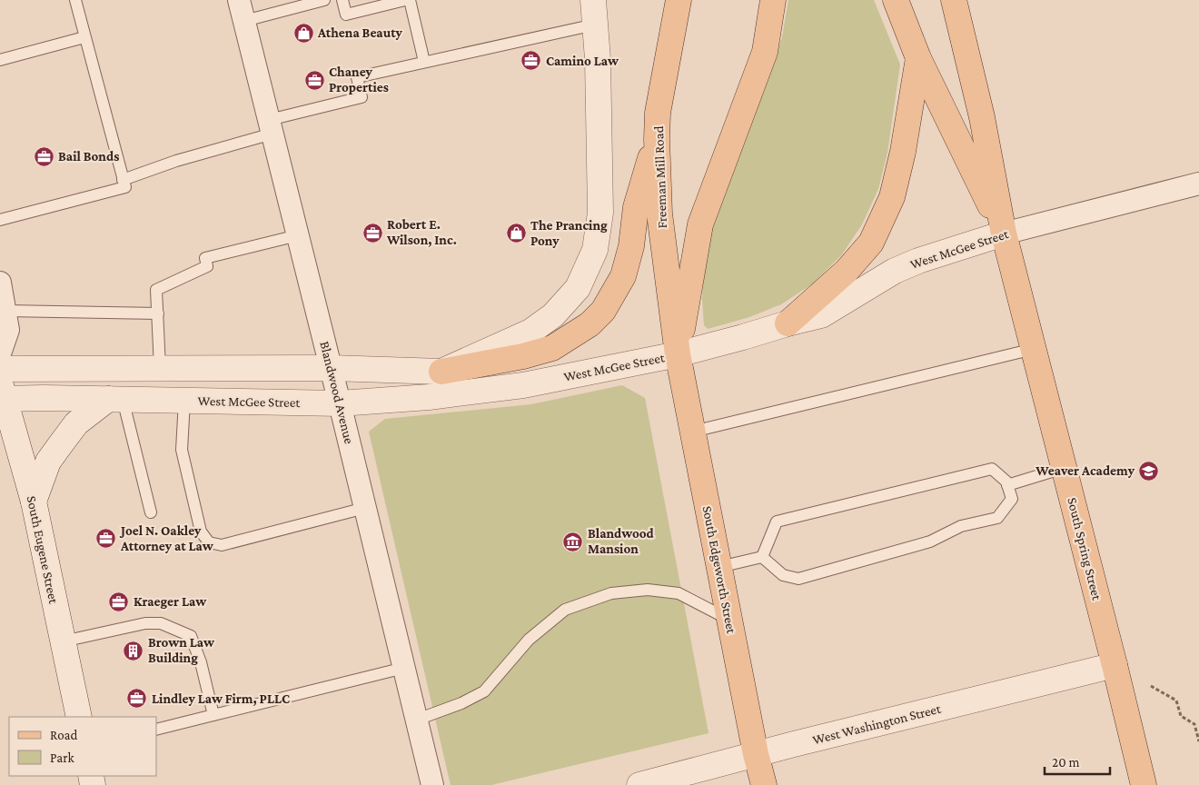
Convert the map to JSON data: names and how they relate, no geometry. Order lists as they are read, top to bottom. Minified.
{"streets":{"main road":["Freeman Mill Road","South Spring Street","South Edgeworth Street"],"street":["West McGee Street","Blandwood Avenue","South Eugene Street","West Washington Street"]},"crossings":[["Freeman Mill Road","West McGee Street"],["Freeman Mill Road","South Edgeworth Street"],["West McGee Street","Blandwood Avenue"],["West McGee Street","South Spring Street"],["West McGee Street","South Eugene Street"],["West McGee Street","South Edgeworth Street"],["South Spring Street","West Washington Street"],["South Edgeworth Street","West Washington Street"]],"places":{"shop":["Athena Beauty","The Prancing Pony"],"office":["Camino Law","Chaney Properties","Bail Bonds","Robert E. Wilson, Inc.","Joel N. Oakley Attorney at Law","Kraeger Law","Lindley Law Firm, PLLC"],"school or university":["Weaver Academy"],"museum":["Blandwood Mansion"],"building":["Brown Law Building"]},"legend":["Road","Park"],"scale_bar":"20 m"}
